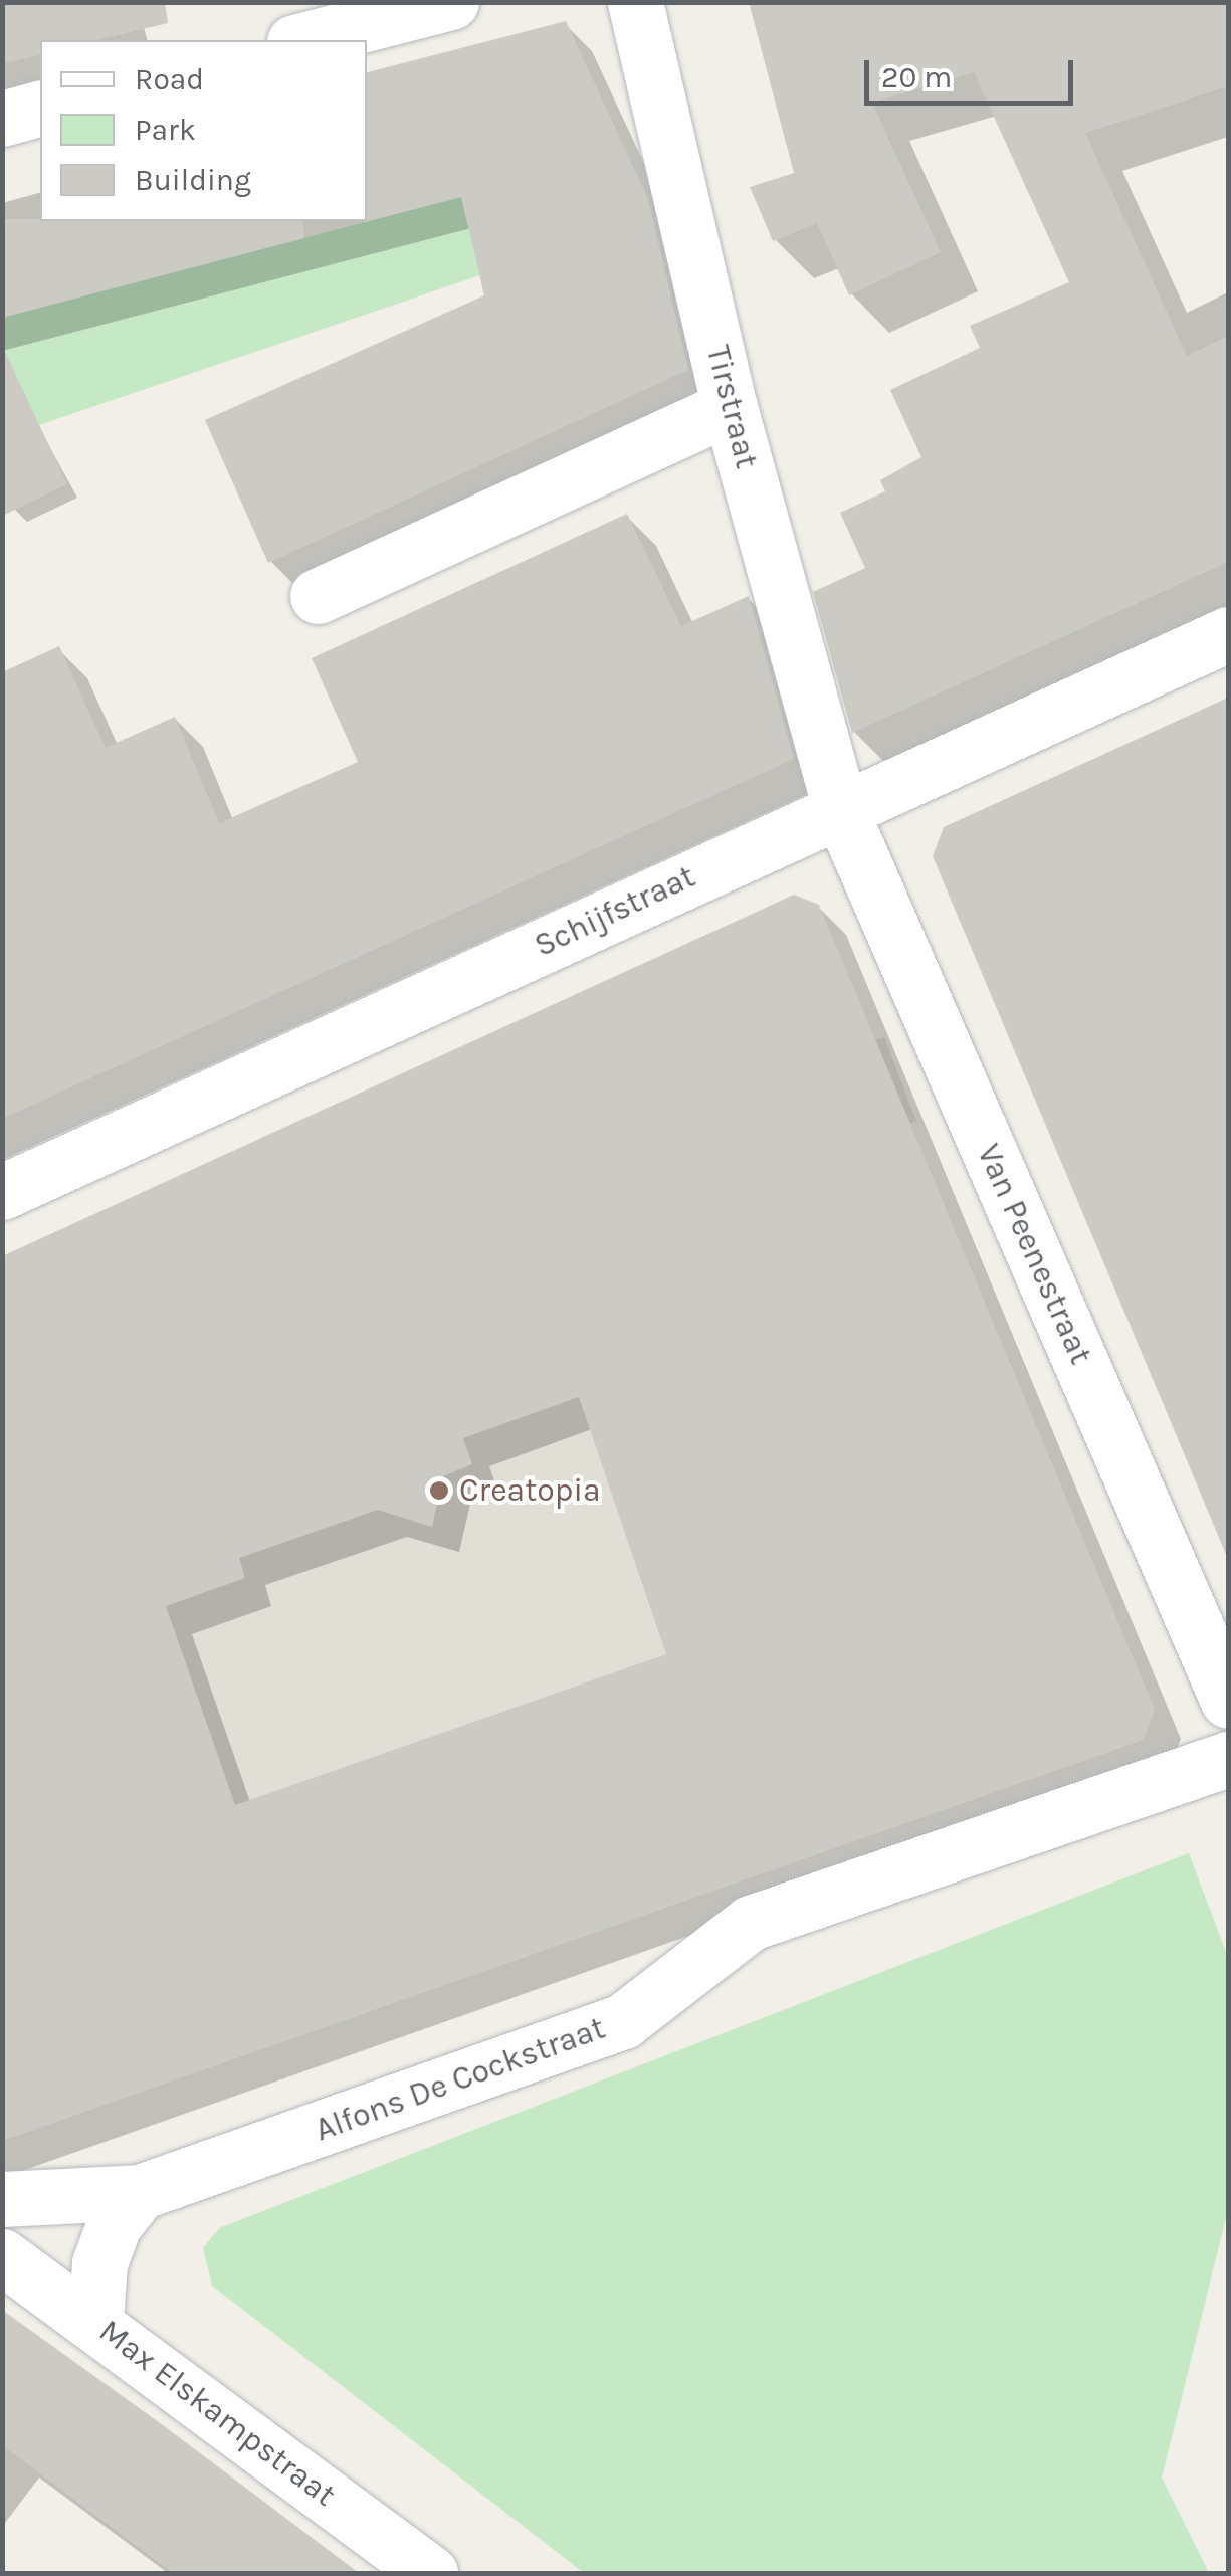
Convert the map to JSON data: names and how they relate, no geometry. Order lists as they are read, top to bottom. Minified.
{"streets":{"street":["Tirstraat","Schijfstraat","Van Peenestraat","Alfons De Cockstraat","Max Elskampstraat"]},"crossings":[["Tirstraat","Schijfstraat"],["Tirstraat","Van Peenestraat"],["Schijfstraat","Van Peenestraat"]],"places":["Creatopia"],"legend":["Road","Park","Building"],"scale_bar":"20 m"}
